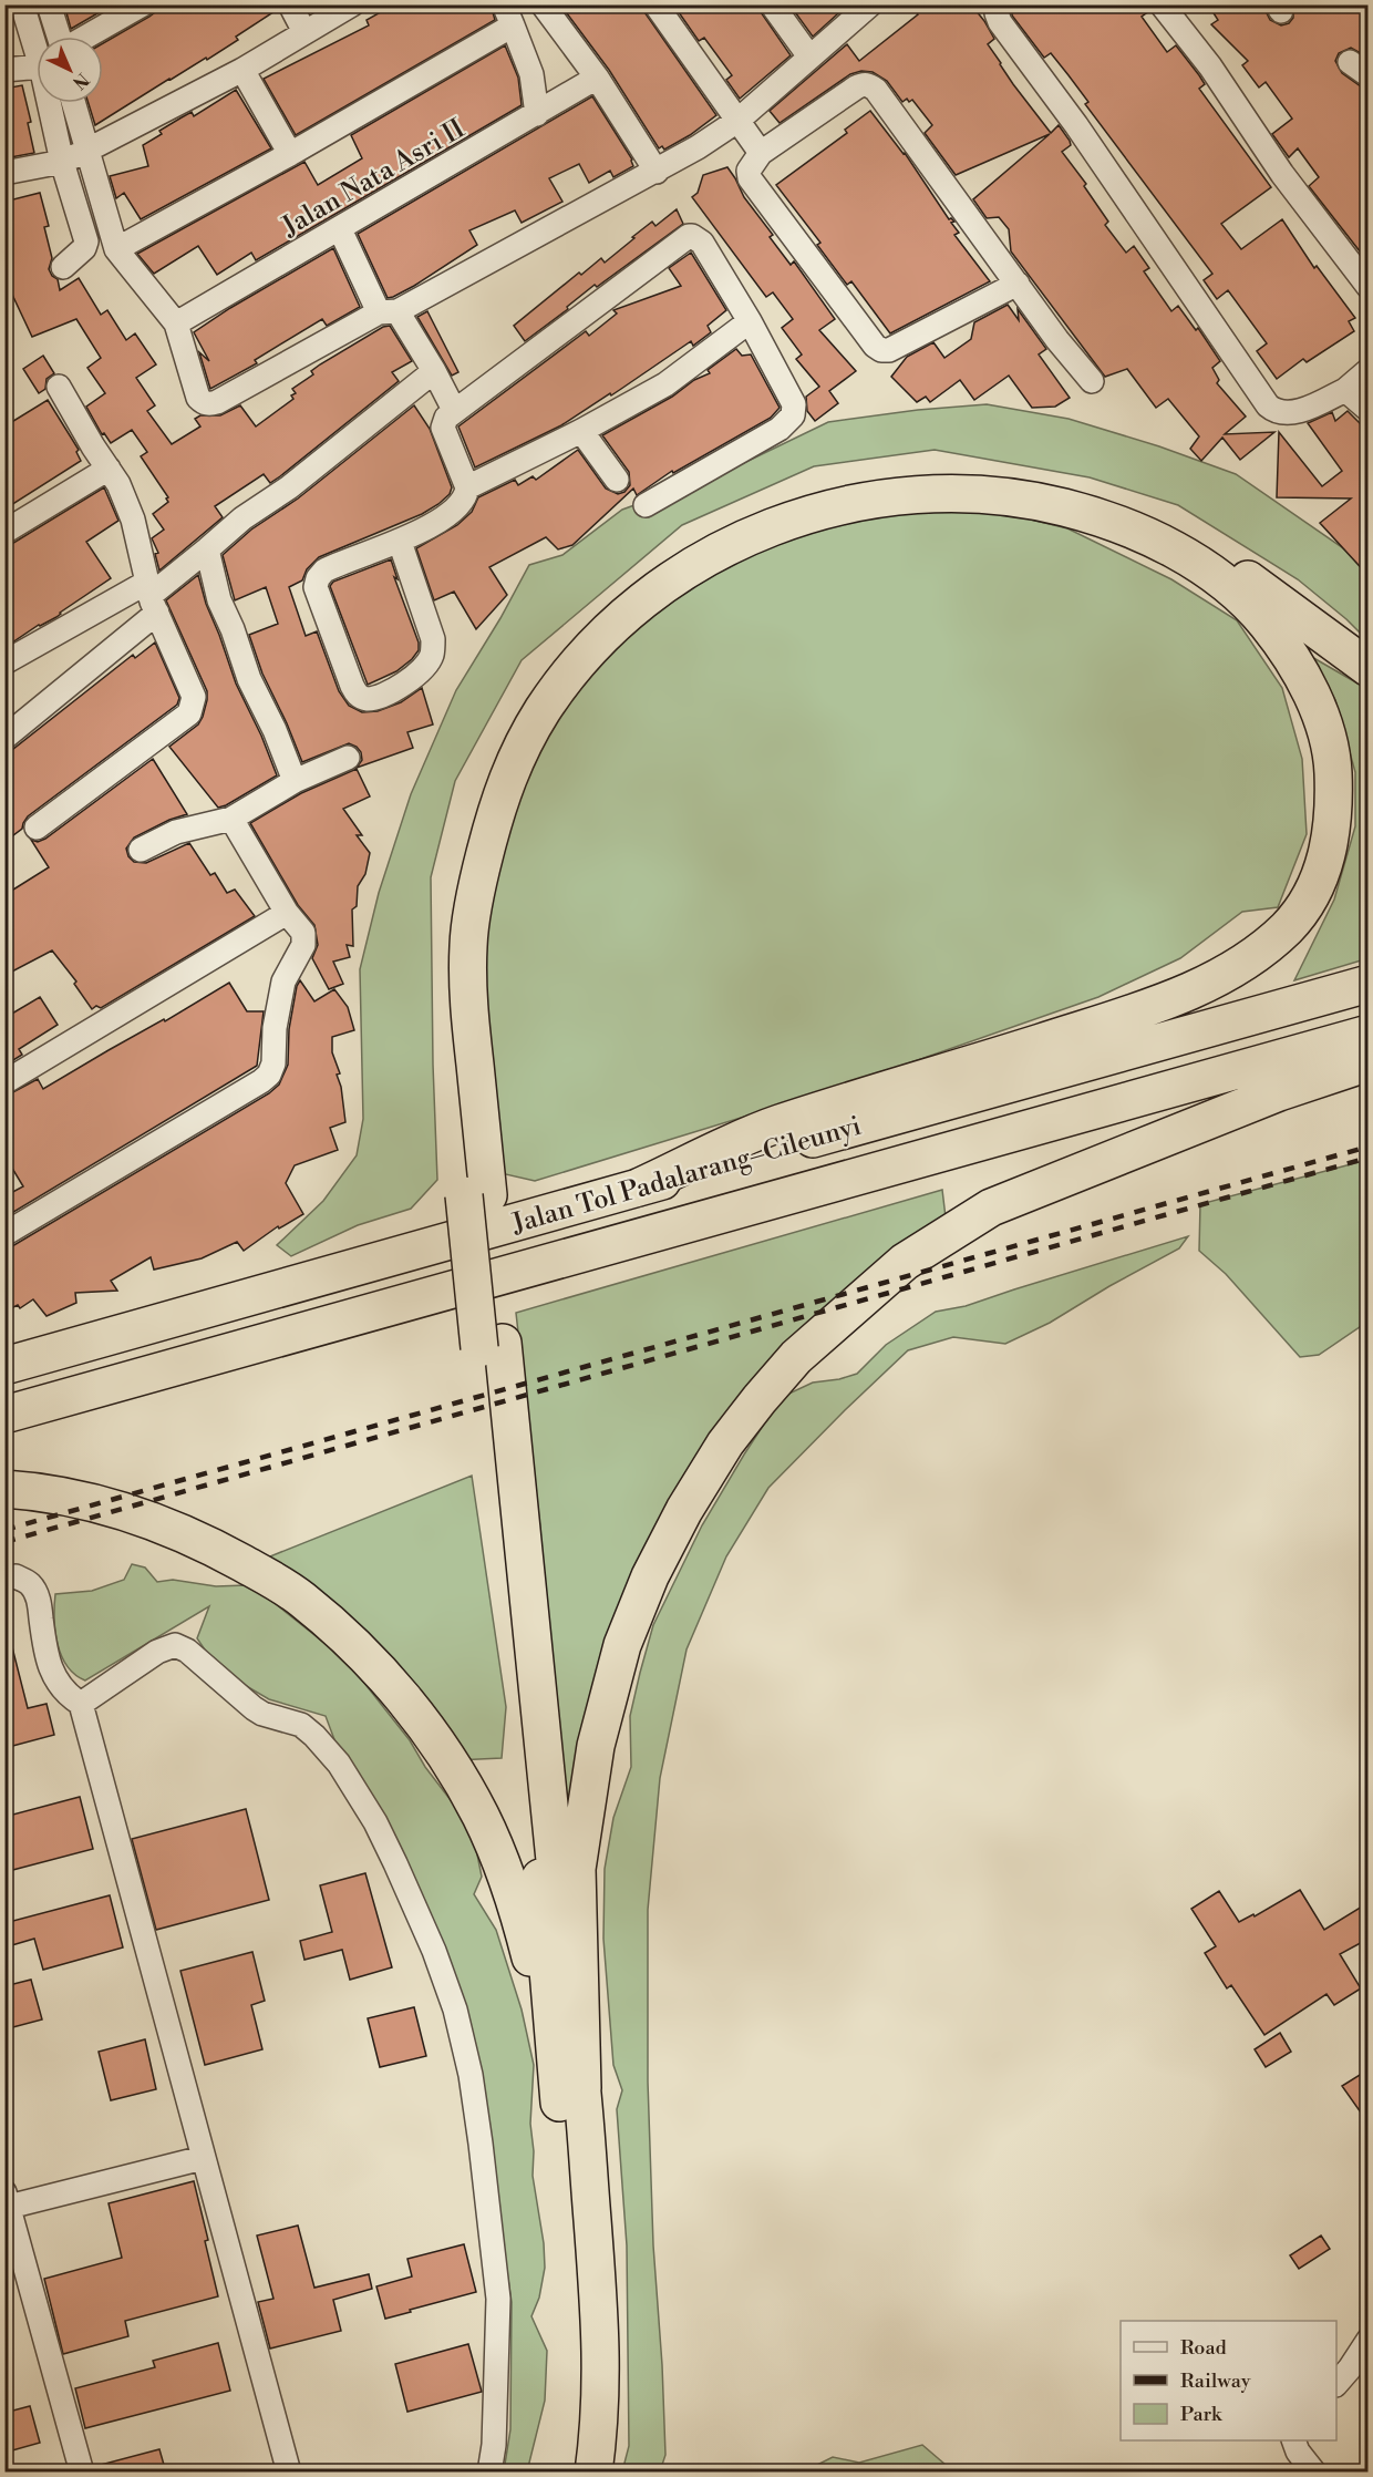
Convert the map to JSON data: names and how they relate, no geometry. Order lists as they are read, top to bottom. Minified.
{"streets":{"highway":["Jalan Tol Padalarang–Cileunyi"],"street":["Jalan Nata Asri II"]},"legend":["Road","Railway","Park"],"north":"bottom right"}
